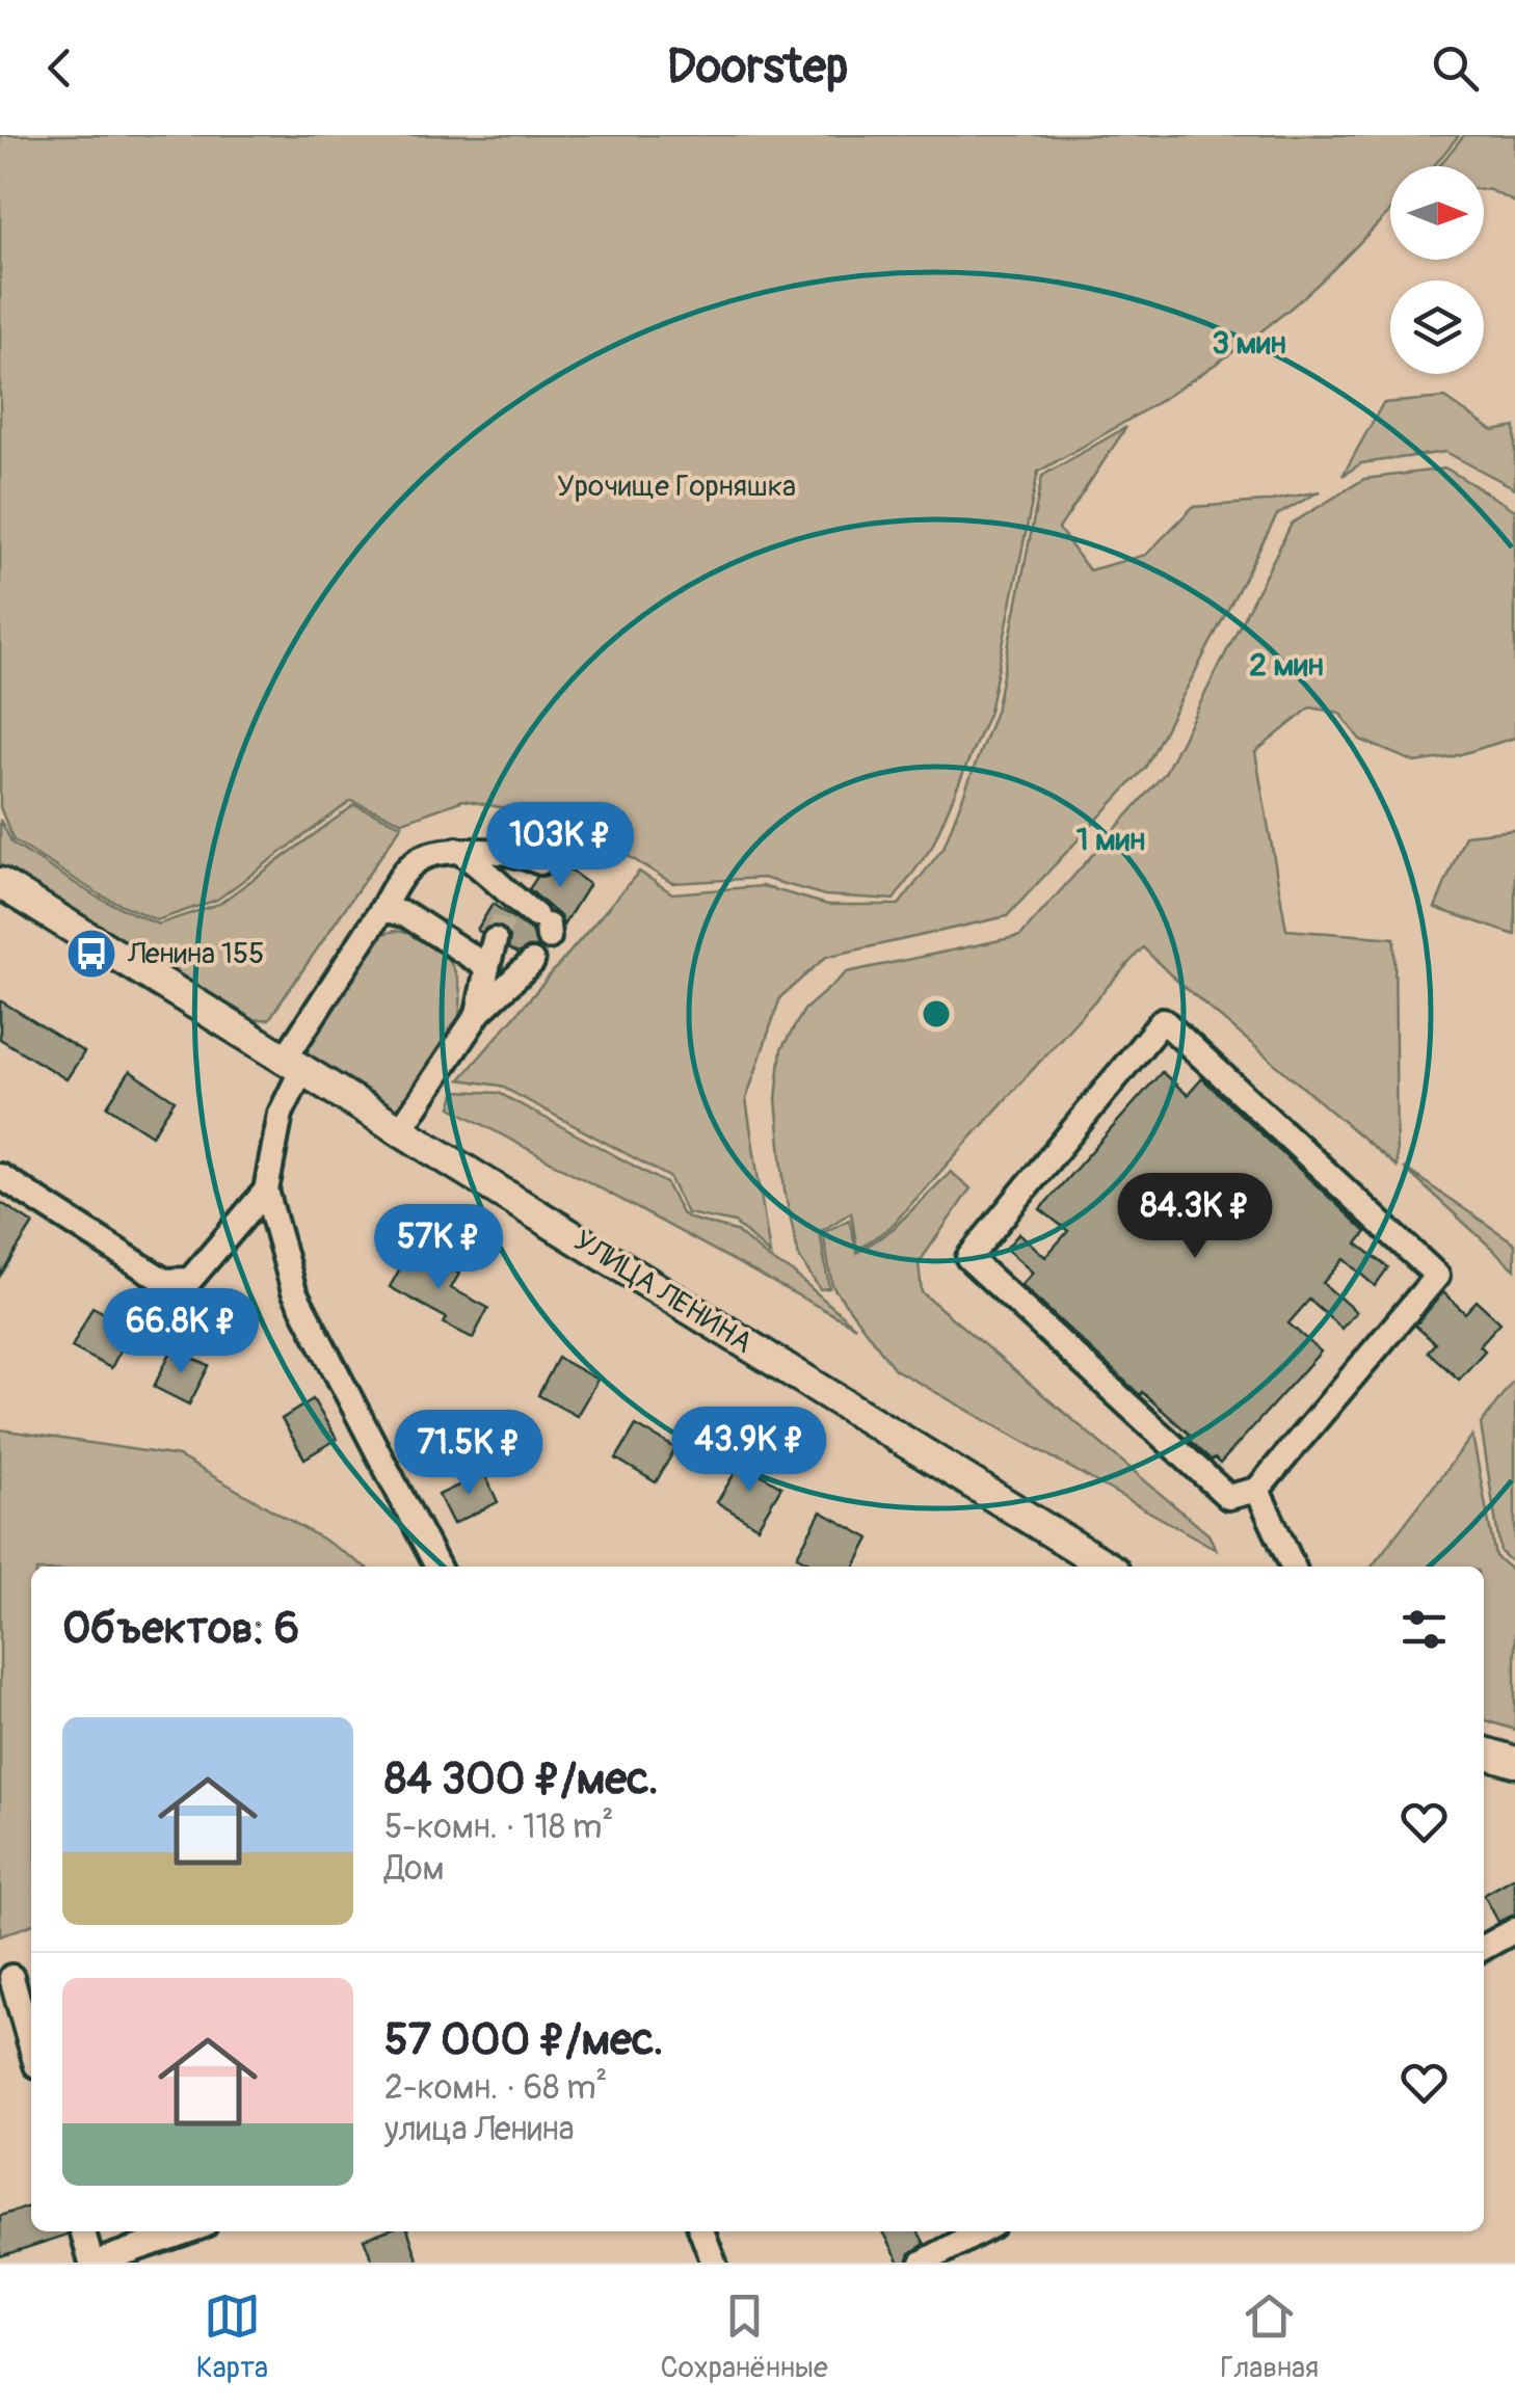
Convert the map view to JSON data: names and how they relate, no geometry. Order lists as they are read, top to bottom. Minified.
{"streets":{"main road":["УЛИЦА ЛЕНИНА"]},"parks":["Урочище Горняшка"],"places":{"bus stop":["Ленина 155"]},"north":"right","page":{"header":"Doorstep","price":["103K ₽","84.3K ₽","57K ₽","66.8K ₽","43.9K ₽","71.5K ₽"],"heading":"Объектов: 6","list":[{"name":"84 300 ₽/мес.","note":"5-комн. · 118 m² · Дом"},{"name":"57 000 ₽/мес.","note":"2-комн. · 68 m² · улица Ленина"}],"tabs":["Карта","Сохранённые","Главная"]},"rings":["3 мин","2 мин","1 мин"]}
